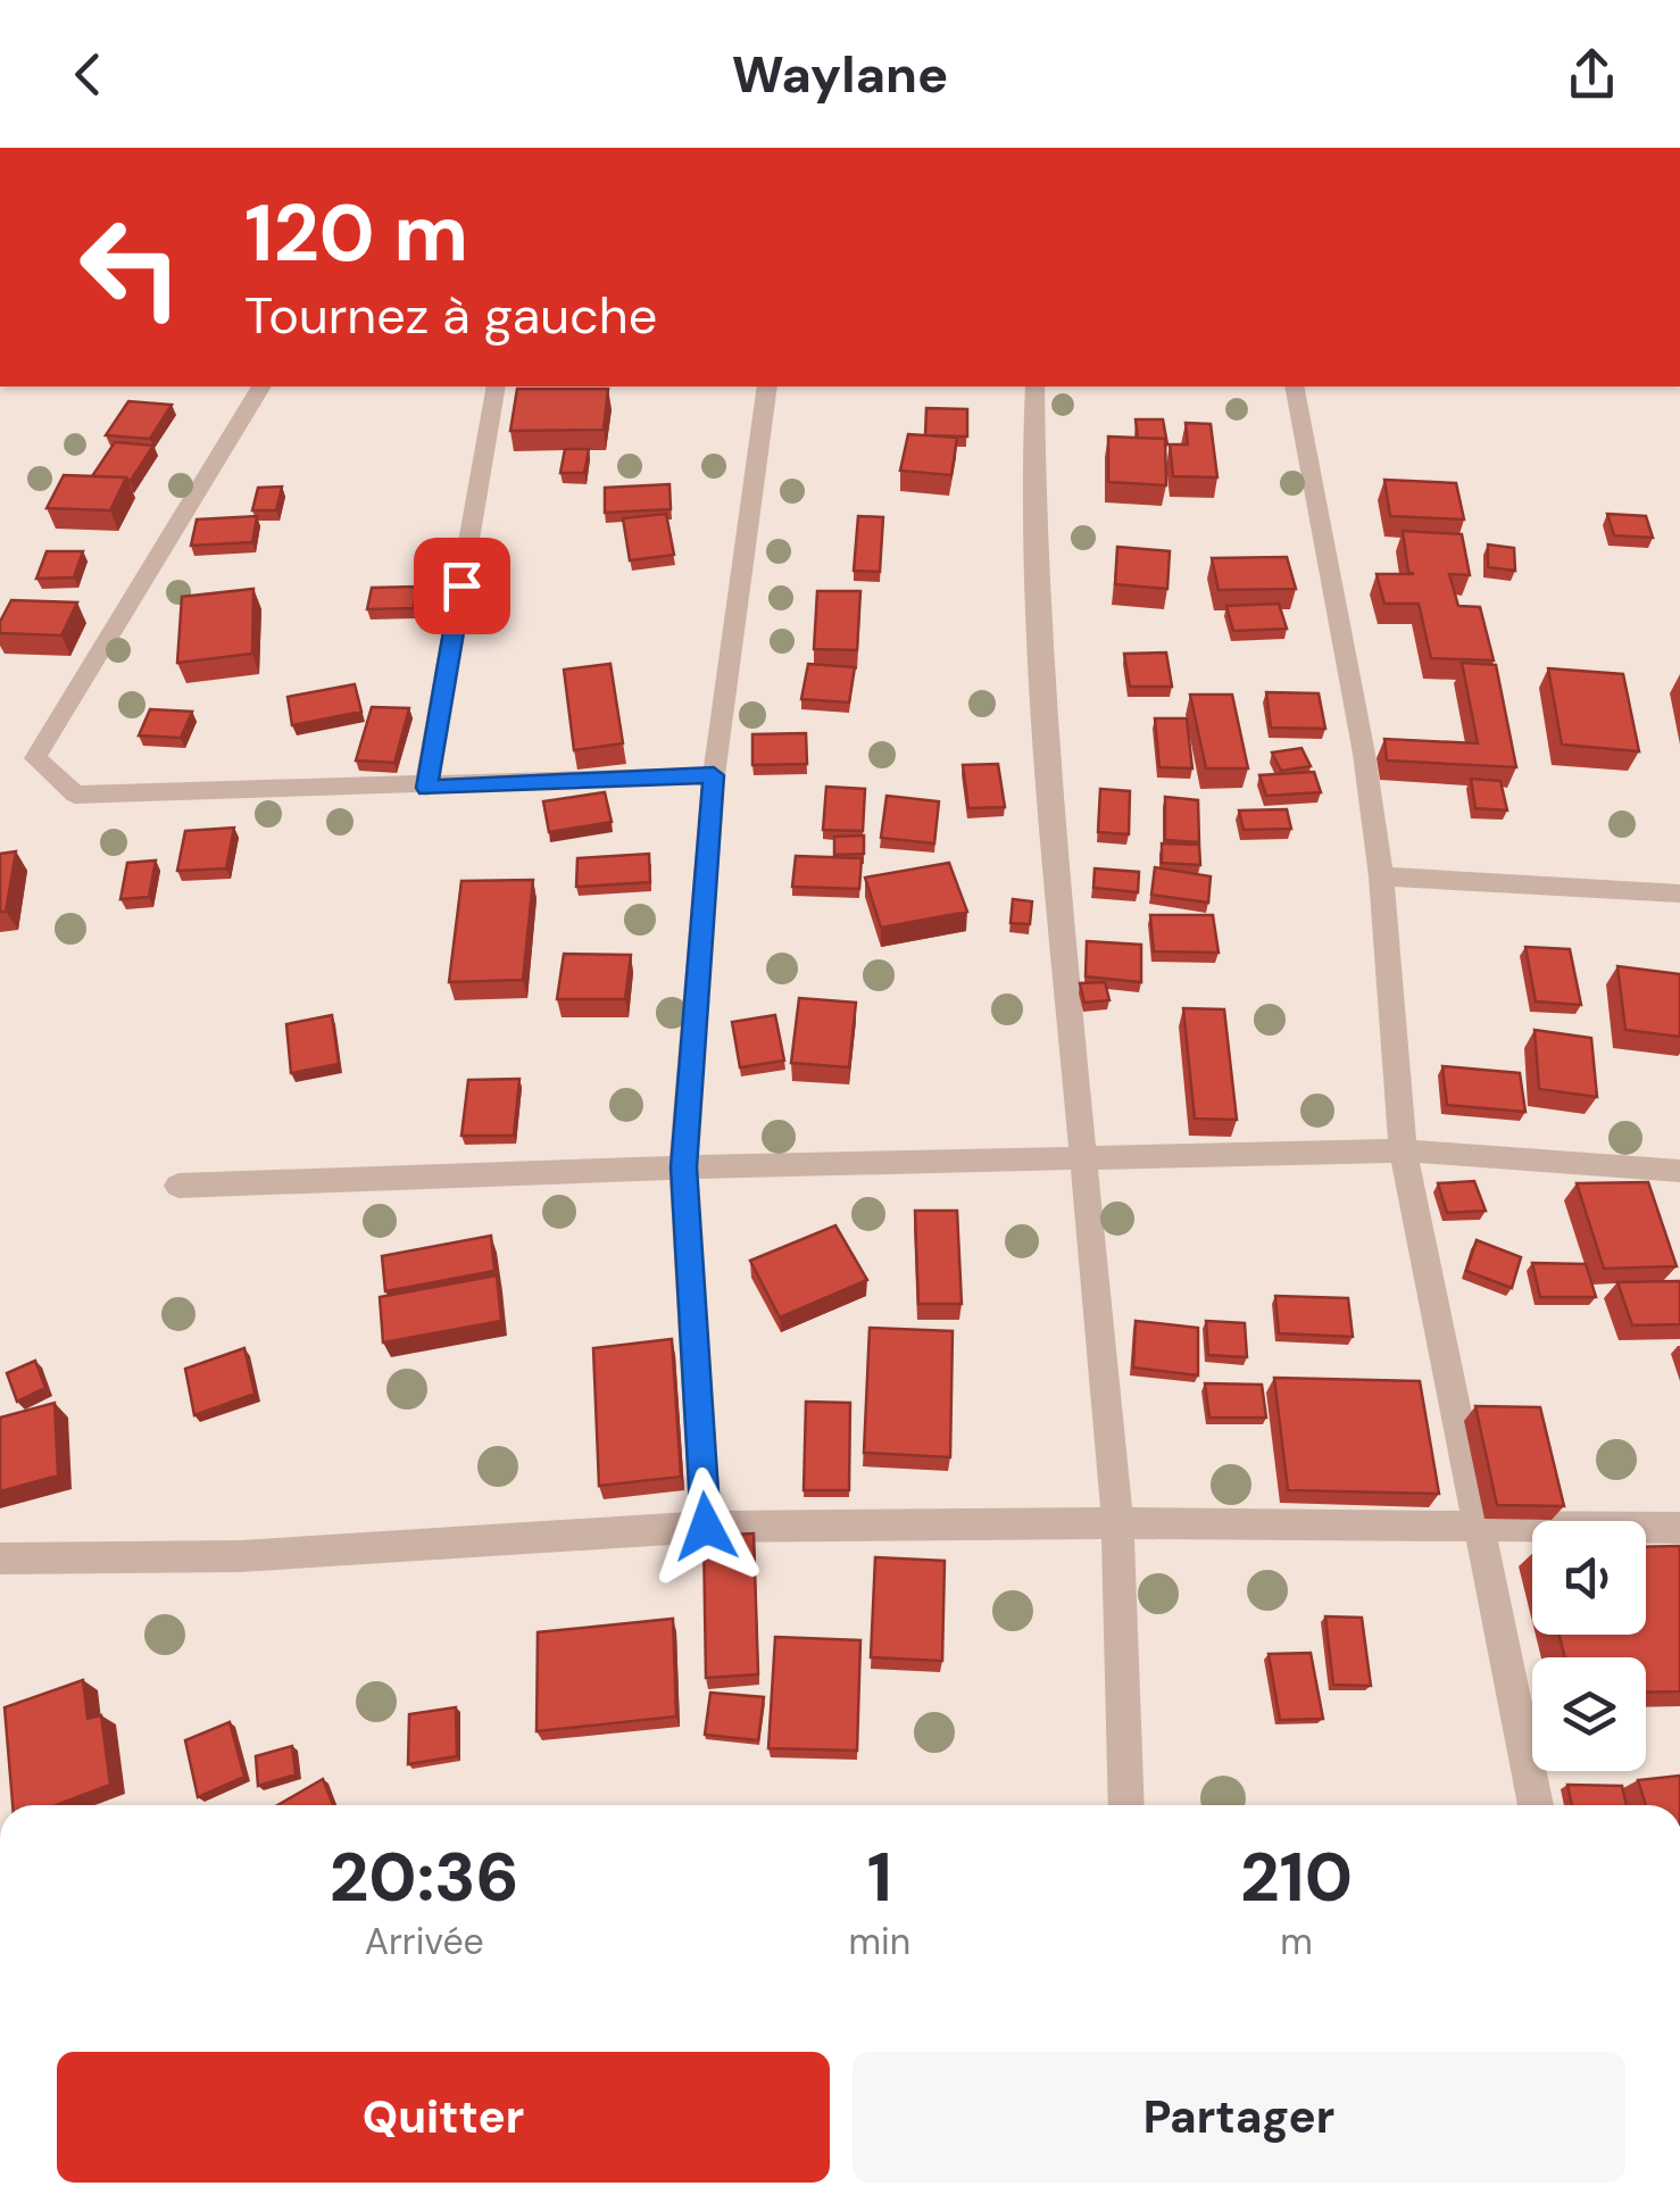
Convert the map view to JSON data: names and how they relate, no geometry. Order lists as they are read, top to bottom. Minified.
{"page":{"header":"Waylane","turn":["120 m","Tournez à gauche"],"eta":["20:36","Arrivée","1","min","210","m"],"buttons":["Quitter","Partager"]}}
